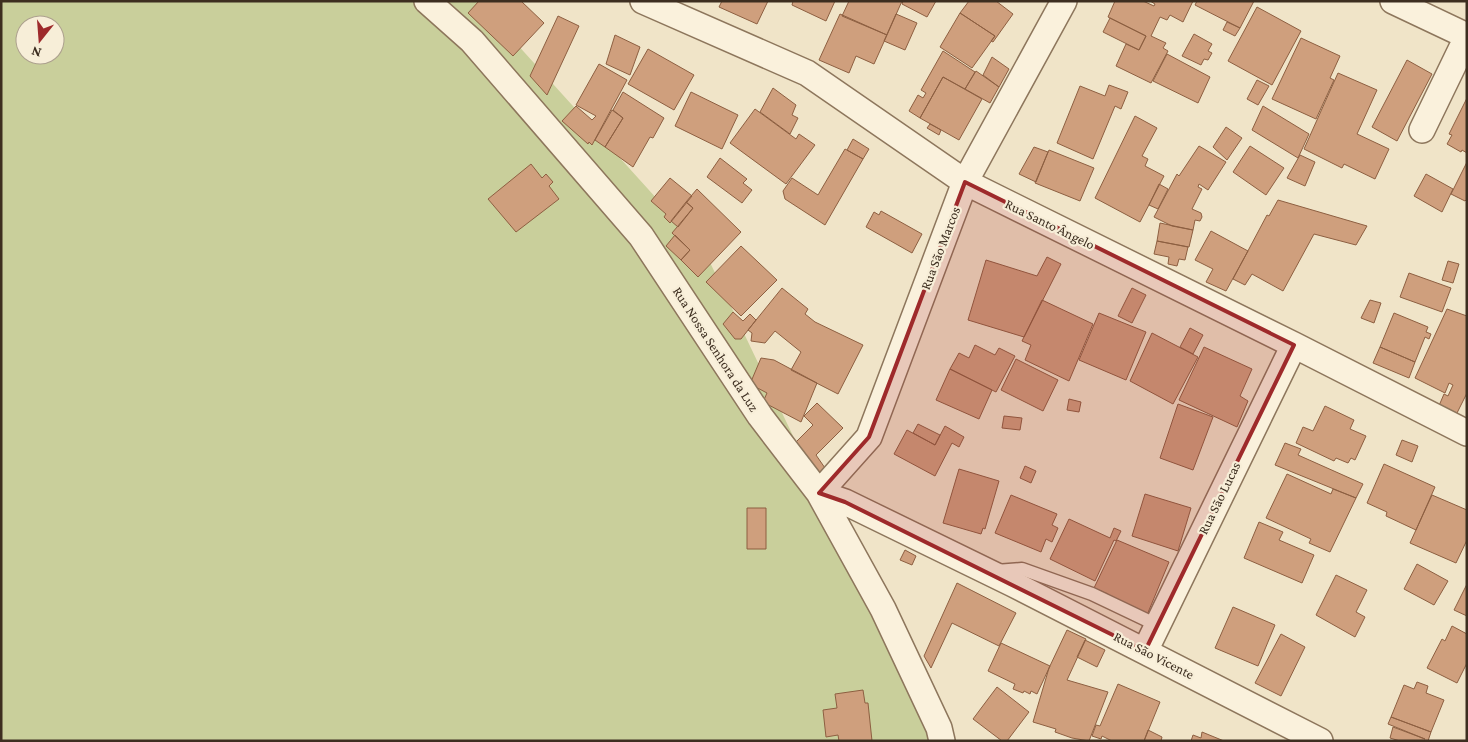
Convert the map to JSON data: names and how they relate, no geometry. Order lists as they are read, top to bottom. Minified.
{"streets":{"street":["Rua Santo Ângelo","Rua São Marcos","Rua Nossa Senhora da Luz","Rua São Lucas","Rua São Vicente"]},"crossings":[["Rua Santo Ângelo","Rua São Marcos"],["Rua Santo Ângelo","Rua São Lucas"],["Rua São Marcos","Rua Nossa Senhora da Luz"],["Rua São Marcos","Rua São Vicente"],["Rua Nossa Senhora da Luz","Rua São Vicente"],["Rua São Lucas","Rua São Vicente"]],"north":"bottom"}
